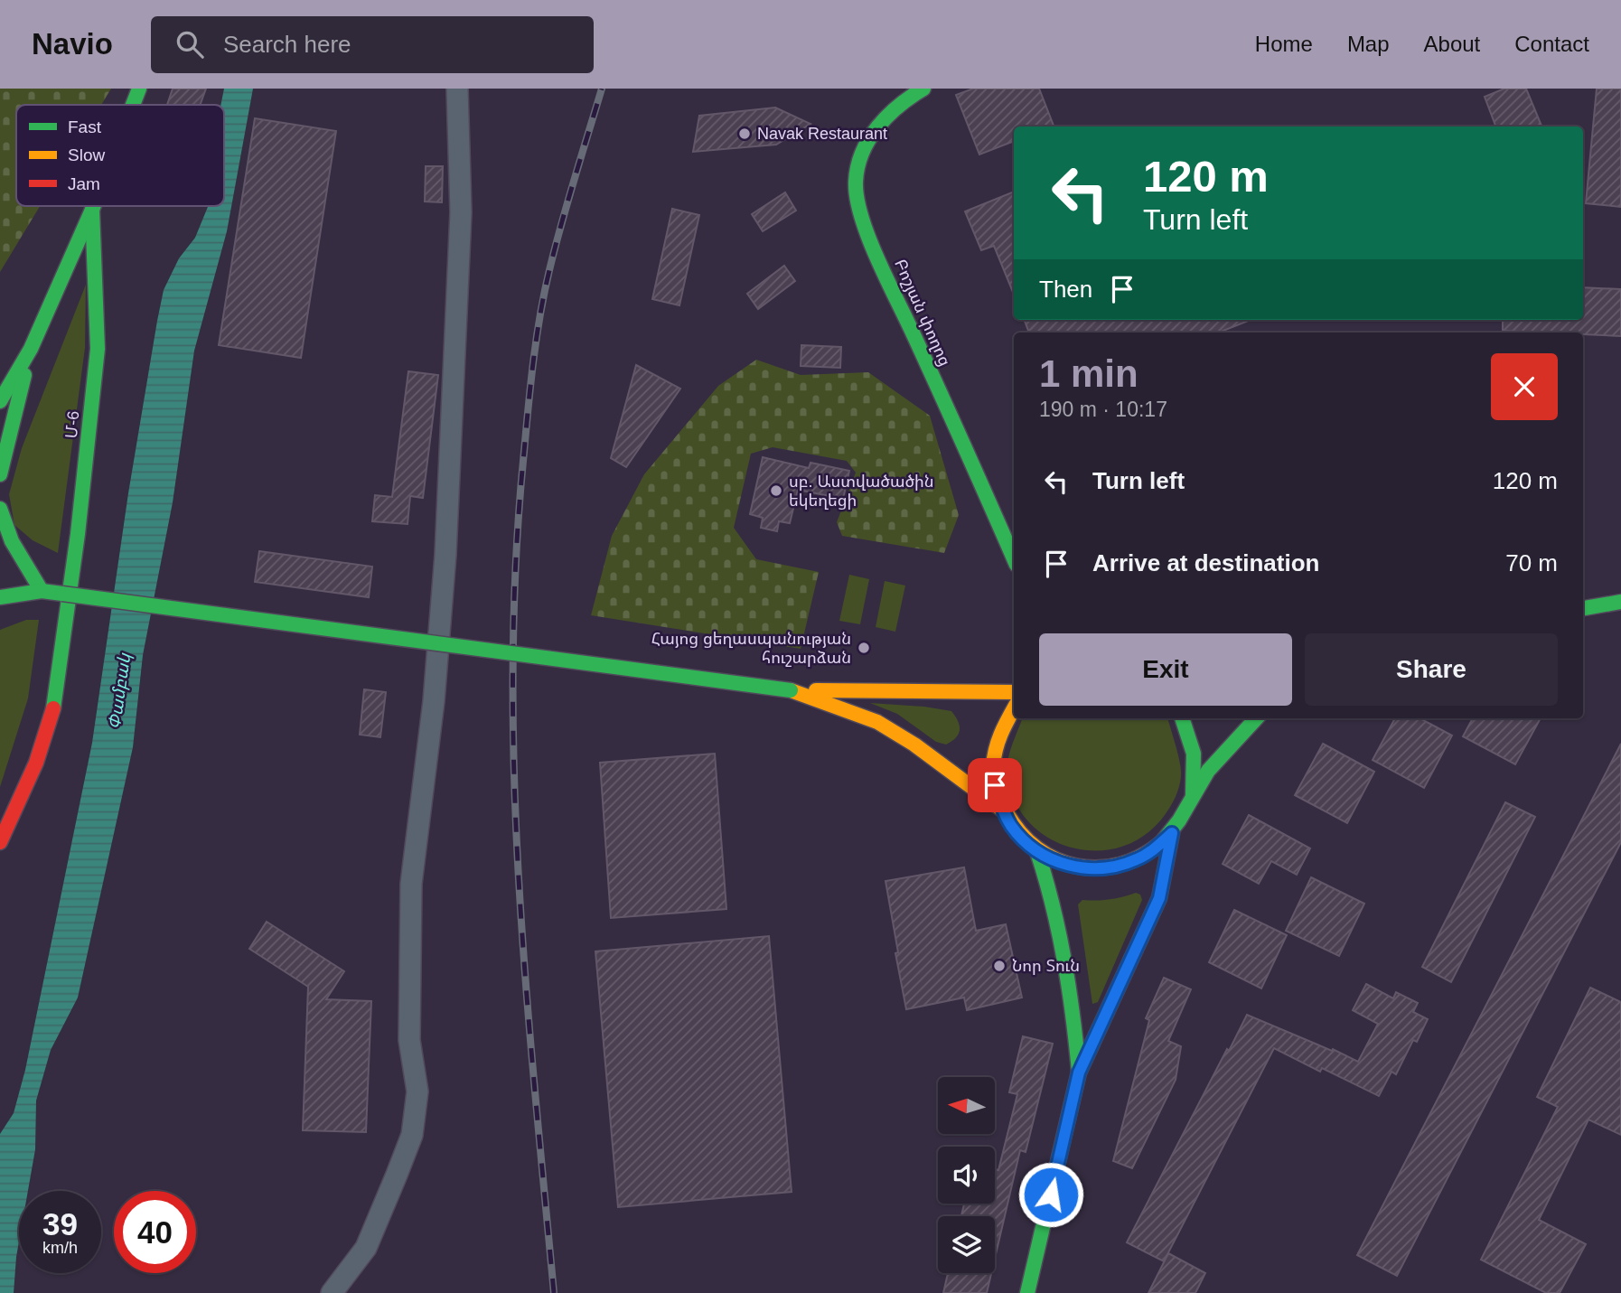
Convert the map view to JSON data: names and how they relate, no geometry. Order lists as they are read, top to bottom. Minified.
{"streets":{"main road":["Բոշյան փողոց","Մ-6"]},"water":["Փամբակ"],"places":["Navak Restaurant","սբ. Աստվածածին եկեղեցի","Հայոց ցեղասպանության հուշարձան","Նոր Տուն"],"legend":["Fast","Slow","Jam"],"north":"left","page":{"header":"Navio","search":"Search here","nav":["Home","Map","About","Contact"],"turn":["120 m","Turn left"],"then":"Then","heading":["1 min","190 m · 10:17"],"list":[{"name":"Turn left","value":"120 m"},{"name":"Arrive at destination","value":"70 m"}],"buttons":["Exit","Share"],"speed":"39 km/h","limit":"40"}}
